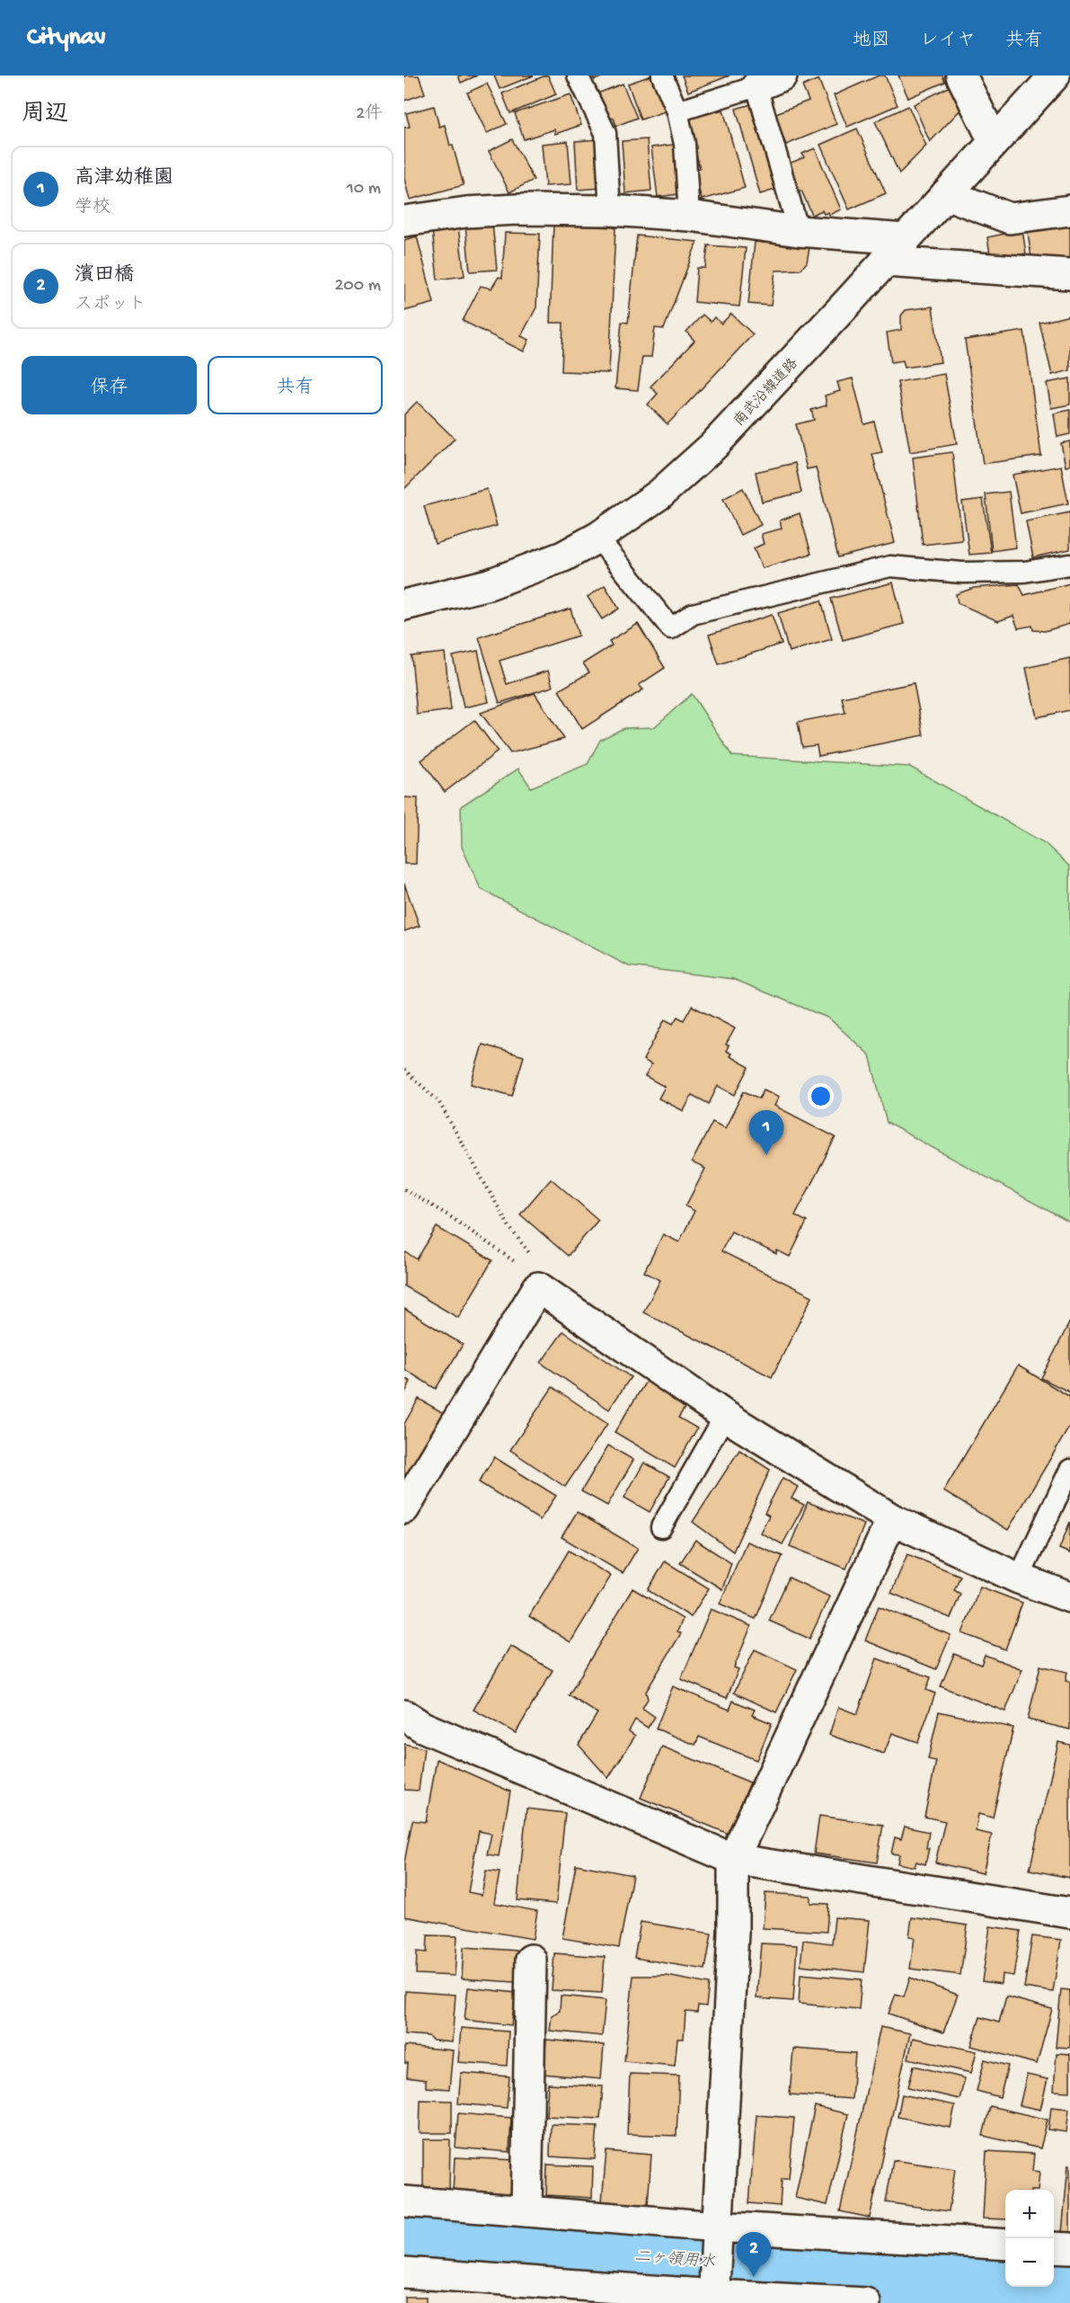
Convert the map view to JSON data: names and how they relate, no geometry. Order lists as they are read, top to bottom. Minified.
{"streets":{"street":["南武沿線道路"]},"water":["二ヶ領用水"],"page":{"header":"Citynav","nav":["地図","レイヤ","共有"],"heading":["周辺","2件"],"list":[{"mark":"1","name":"高津幼稚園","note":"学校","value":"10 m"},{"mark":"2","name":"濱田橋","note":"スポット","value":"200 m"}],"buttons":["保存","共有"],"pins":["1","2"],"map_buttons":["+","−"]}}
